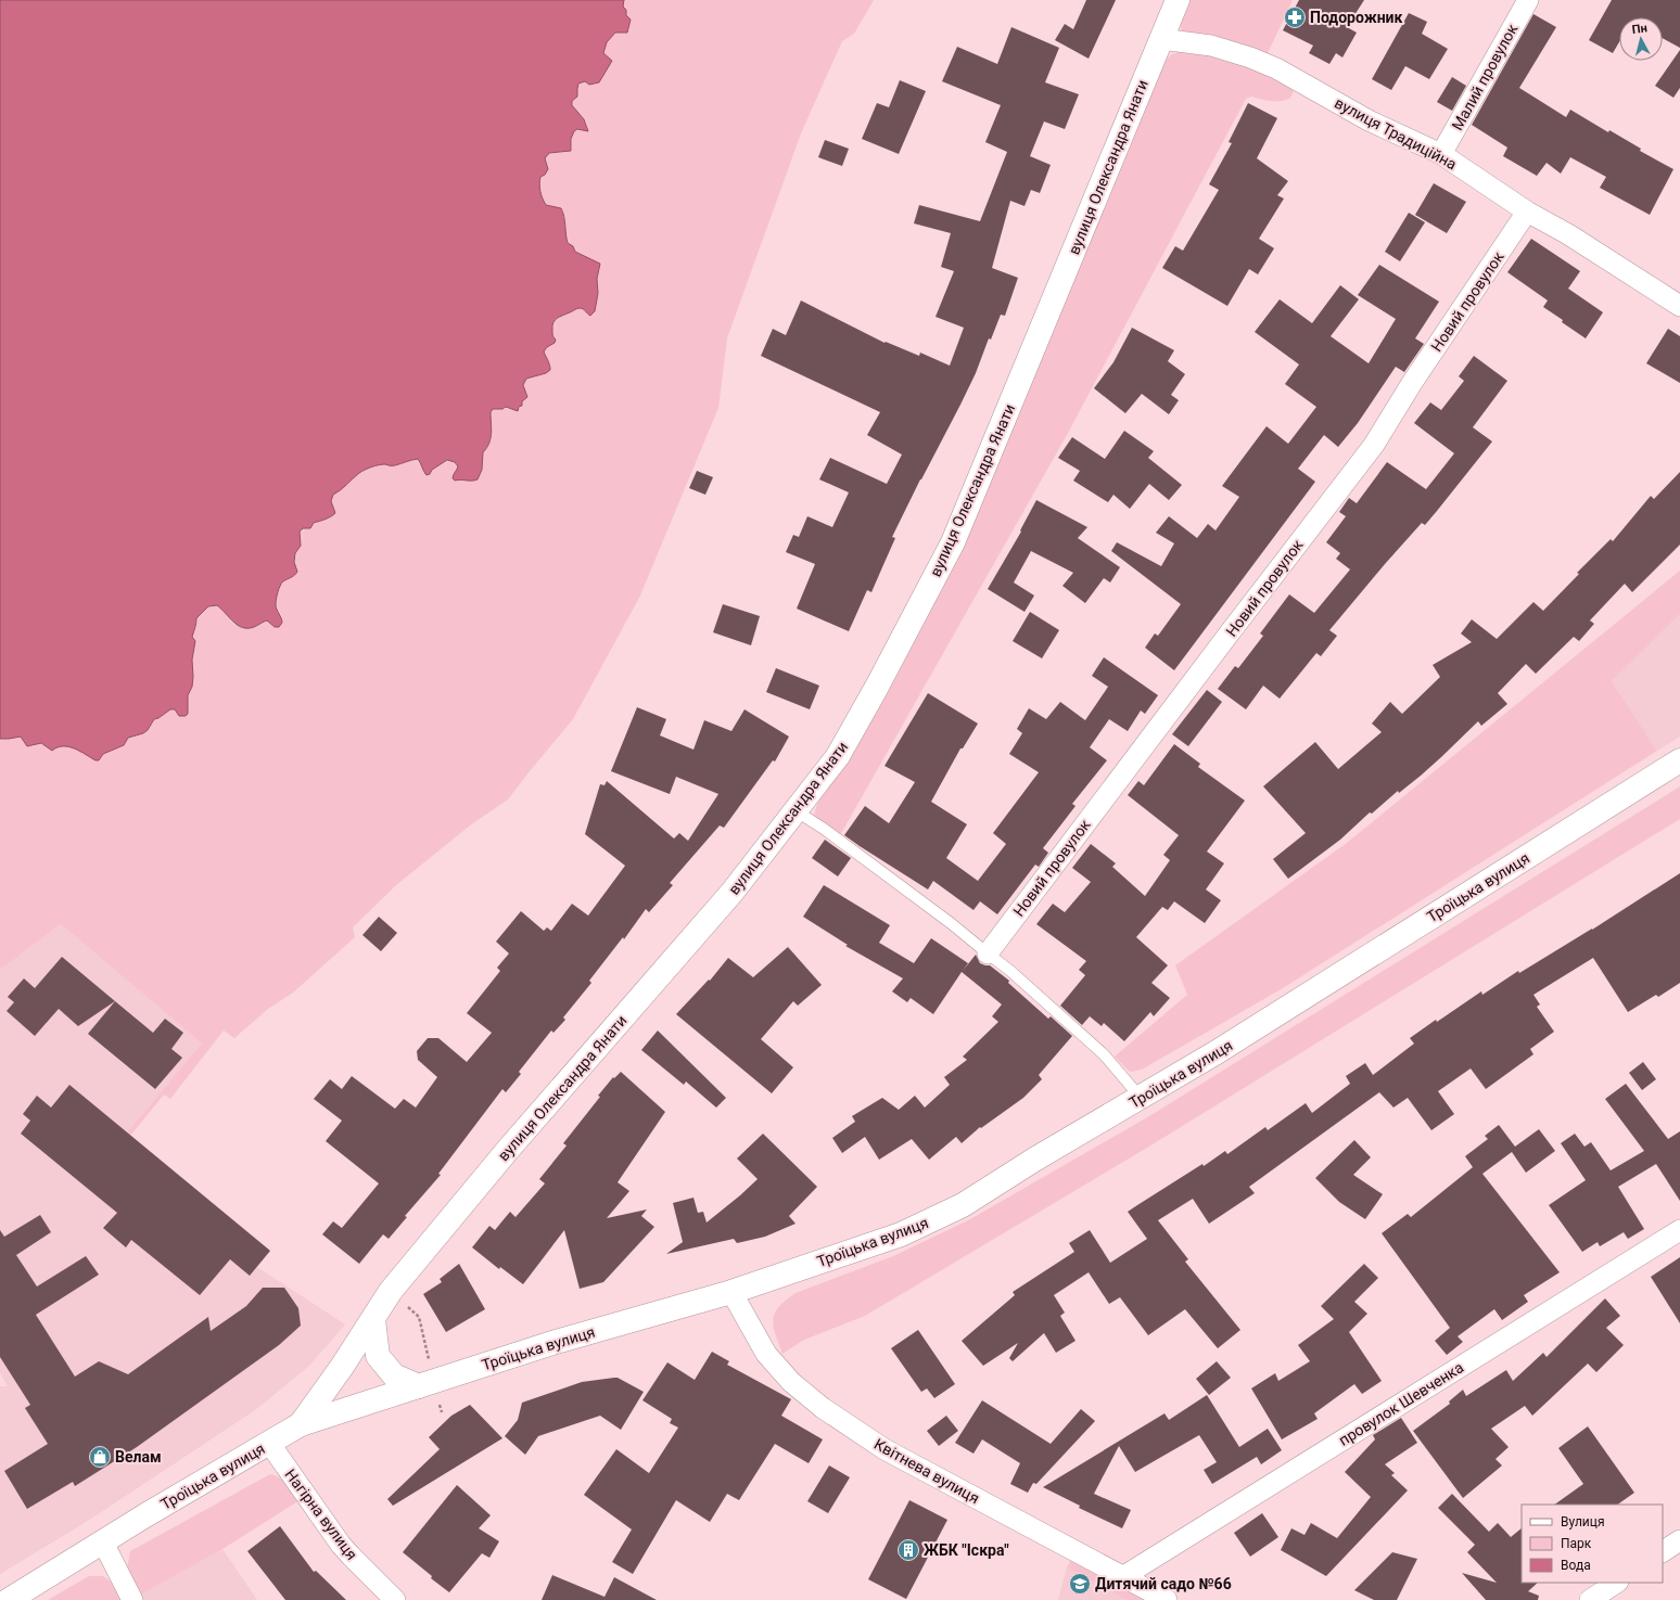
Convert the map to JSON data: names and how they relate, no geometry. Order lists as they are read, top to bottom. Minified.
{"streets":{"main road":["вулиця Олександра Янати","Троїцька вулиця"],"street":["Малий провулок","вулиця Традиційна","Новий провулок","провулок Шевченка","Квітнева вулиця","Нагірна вулиця"]},"crossings":[["Малий провулок","вулиця Традиційна"],["вулиця Традиційна","вулиця Олександра Янати"],["вулиця Традиційна","Новий провулок"],["вулиця Олександра Янати","Троїцька вулиця"],["Троїцька вулиця","Квітнева вулиця"],["Троїцька вулиця","Нагірна вулиця"],["провулок Шевченка","Квітнева вулиця"]],"places":{"pharmacy":["Подорожник"],"shop":["Велам"],"building":["ЖБК \"Іскра\""],"school or university":["Дитячий садо №66"]},"legend":["Вулиця","Парк","Вода"],"north":"top"}
